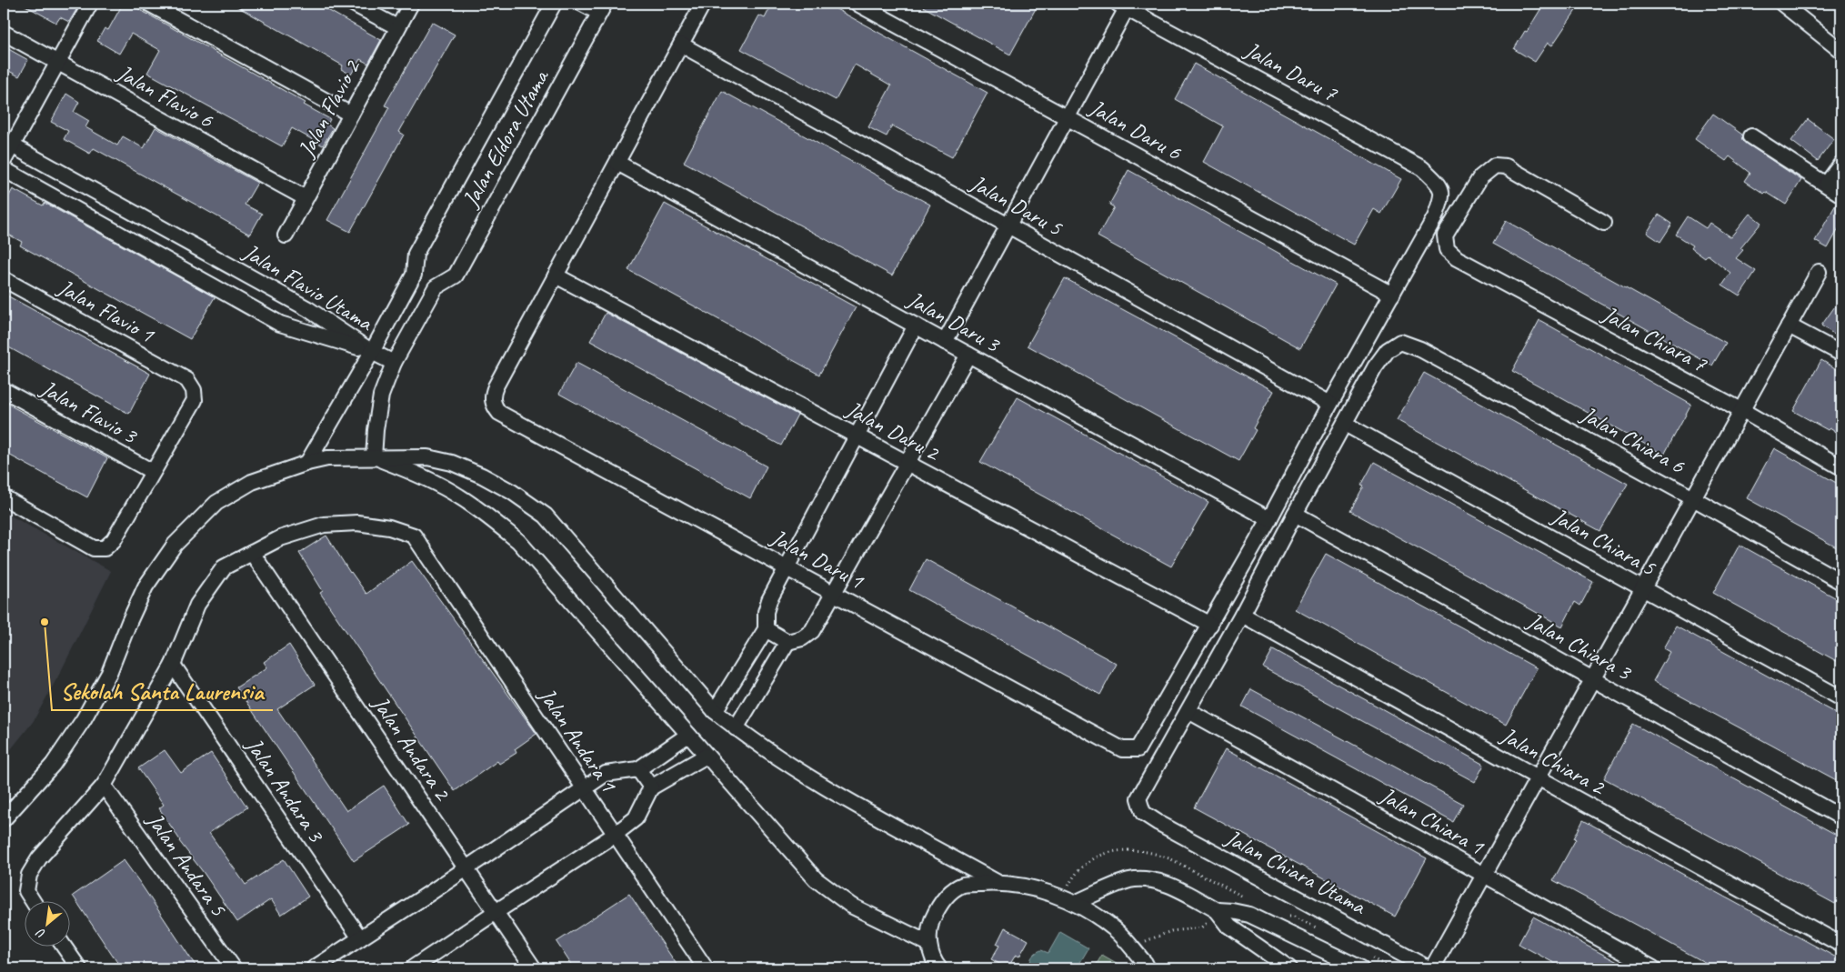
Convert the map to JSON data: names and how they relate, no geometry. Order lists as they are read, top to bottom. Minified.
{"streets":{"street":["Jalan Daru 7","Jalan Flavio 6","Jalan Flavio 2","Jalan Daru 6","Jalan Eldora Utama","Jalan Daru 5","Jalan Flavio Utama","Jalan Flavio 1","Jalan Daru 3","Jalan Chiara 7","Jalan Flavio 3","Jalan Daru 2","Jalan Chiara 6","Jalan Chiara 5","Jalan Daru 1","Jalan Chiara 3","Jalan Andara 1","Jalan Andara 2","Jalan Chiara 2","Jalan Andara 3","Jalan Chiara 1","Jalan Andara 5","Jalan Chiara Utama"]},"crossings":[["Jalan Daru 7","Jalan Daru 6"],["Jalan Flavio 6","Jalan Flavio 2"],["Jalan Flavio 1","Jalan Flavio 3"],["Jalan Daru 2","Jalan Daru 1"],["Jalan Chiara 6","Jalan Chiara 5"],["Jalan Andara 1","Jalan Andara 2"],["Jalan Chiara 1","Jalan Chiara Utama"]],"places":["Sekolah Santa Laurensia"],"north":"bottom left"}
